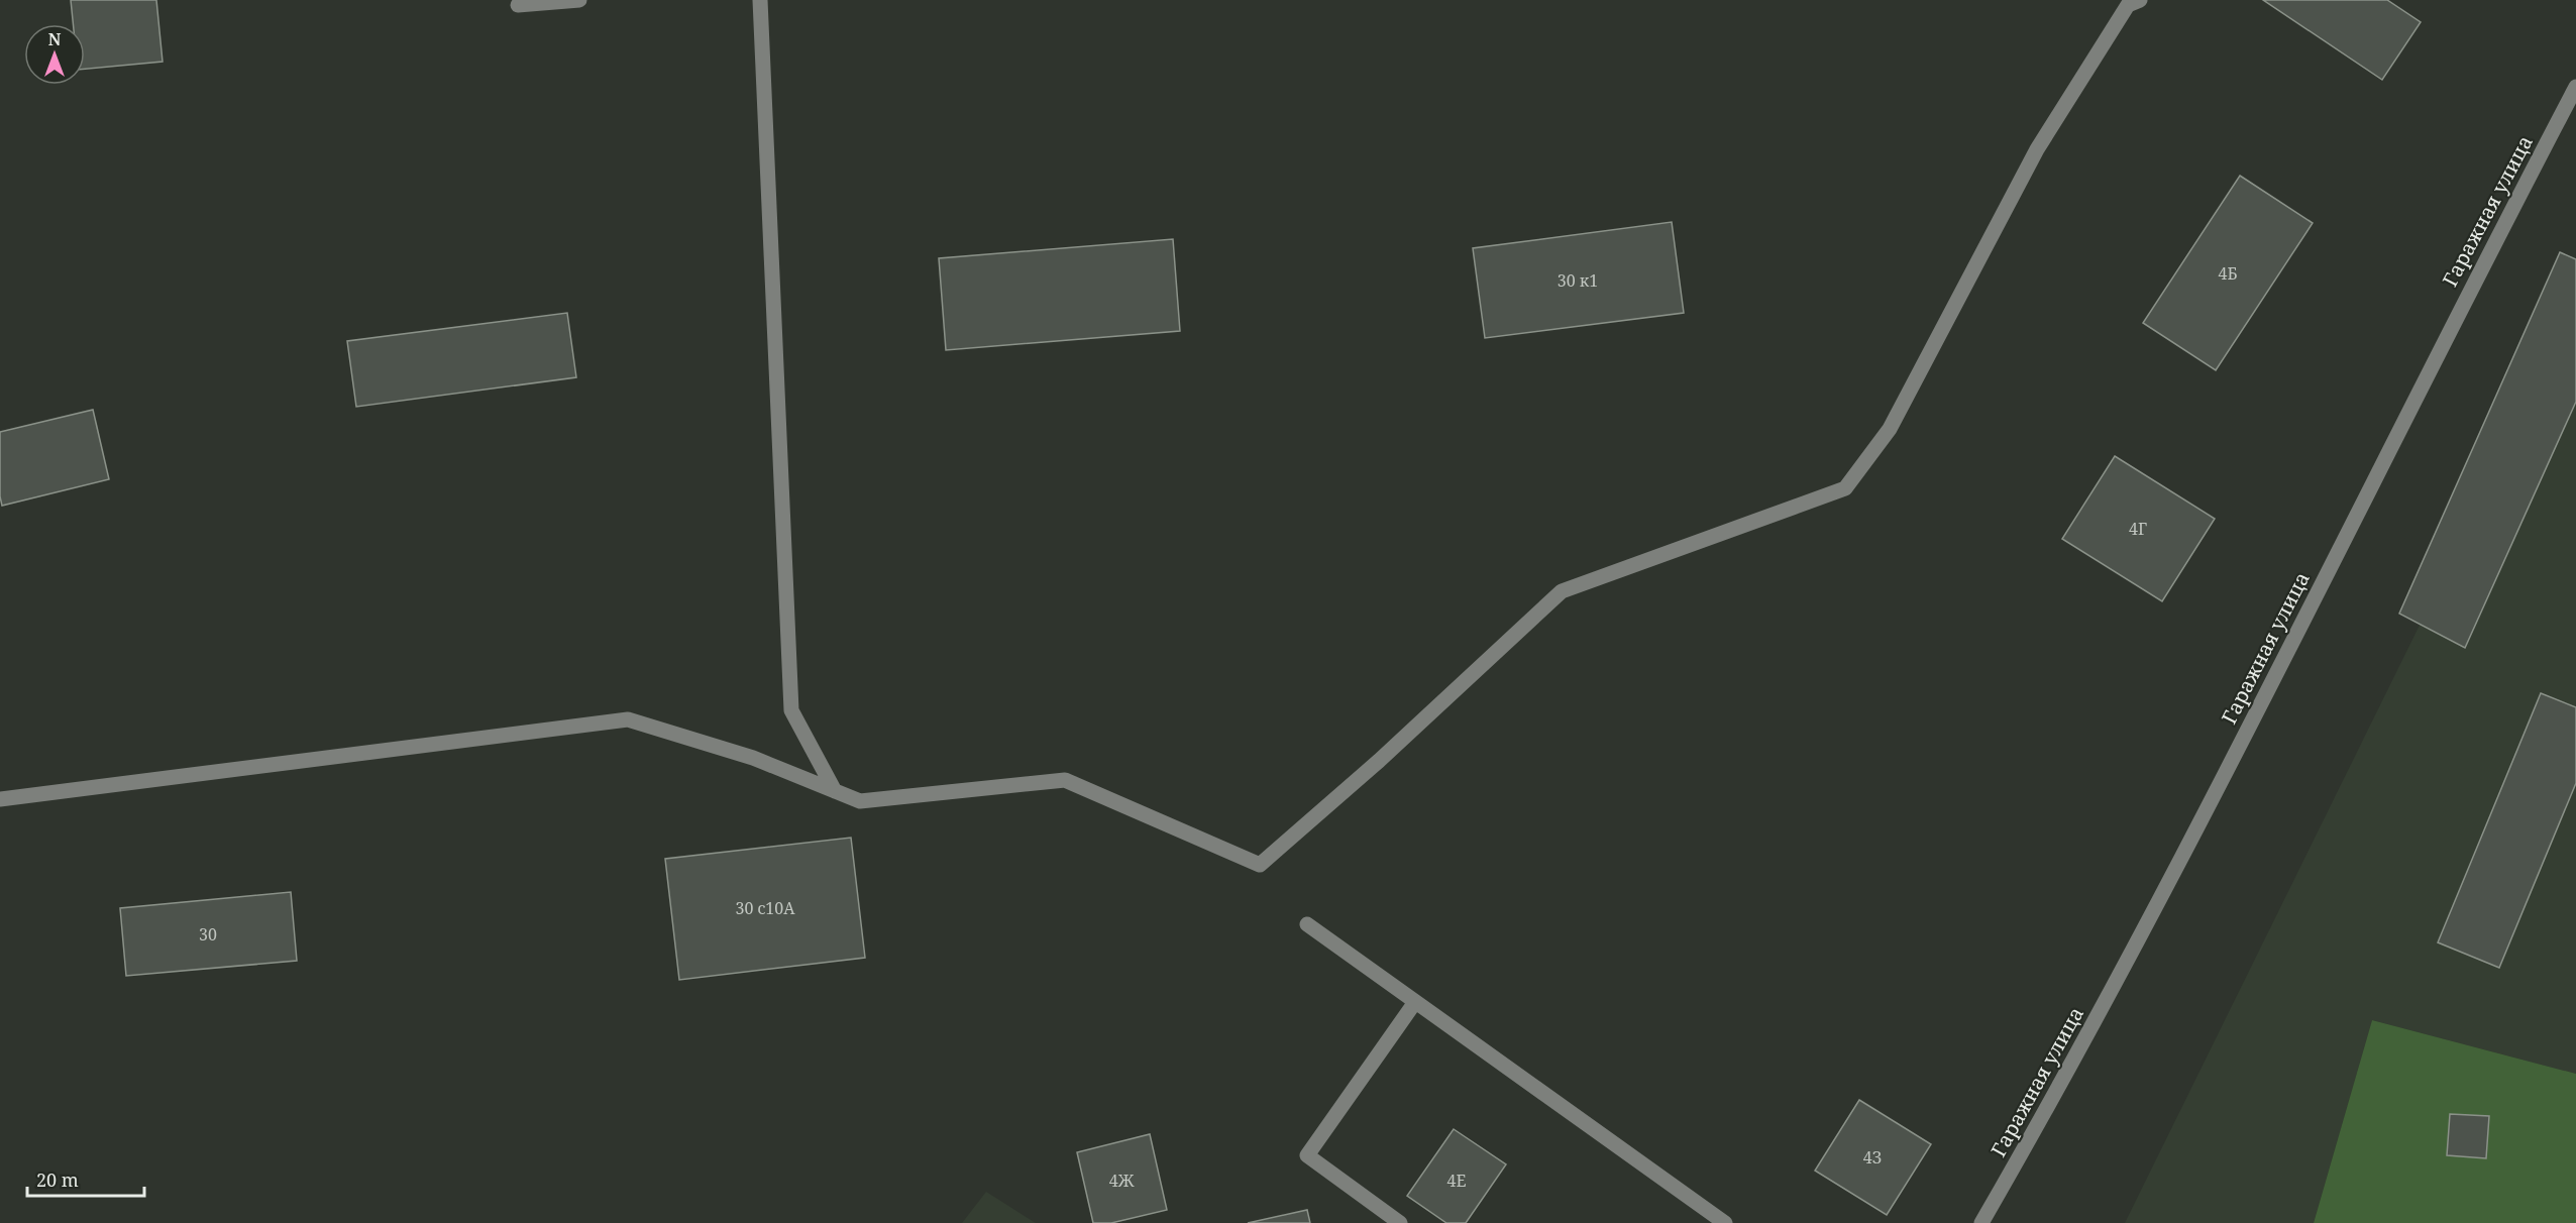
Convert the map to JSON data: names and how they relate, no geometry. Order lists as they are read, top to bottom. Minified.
{"streets":{"street":["Гаражная улица"]},"house_numbers":["4Б","30 к1","4Г","30 с10А","30","4З","4Ж","4Е"],"scale_bar":"20 m","north":"top"}
